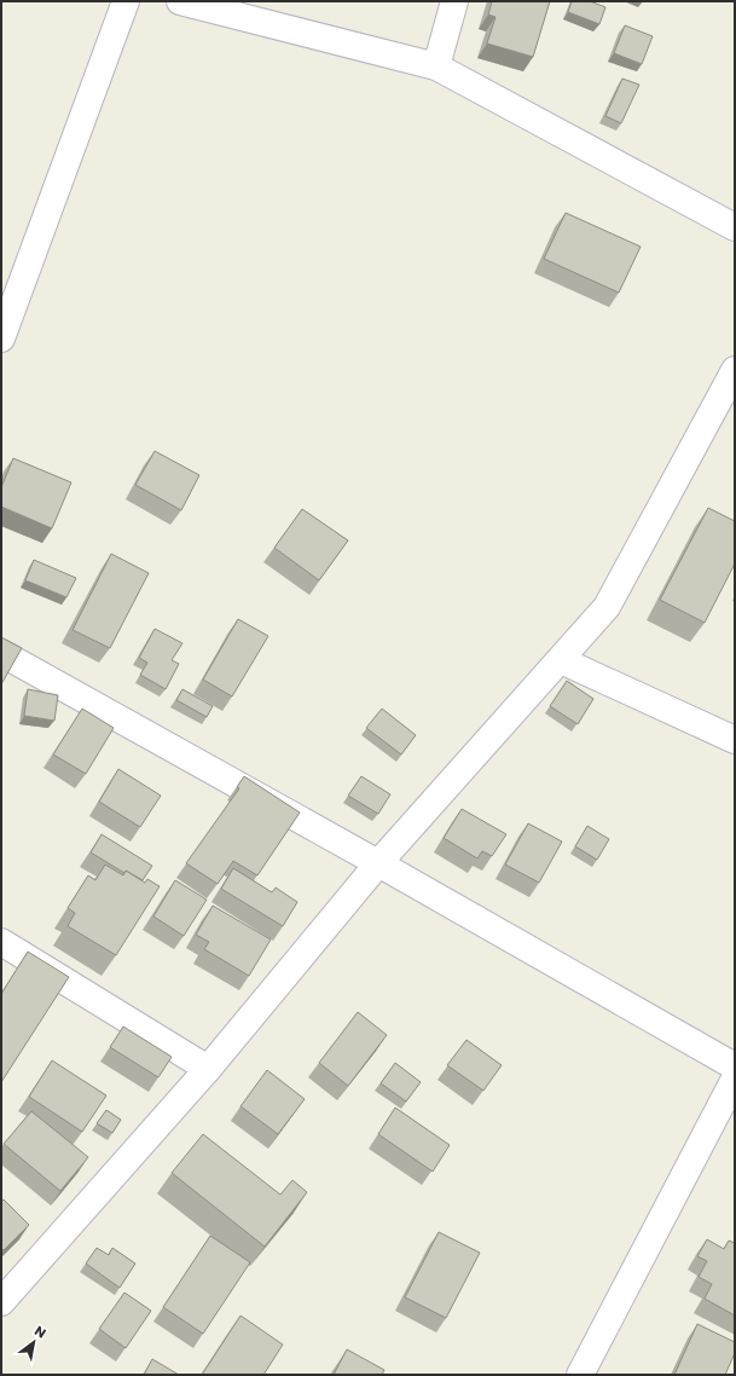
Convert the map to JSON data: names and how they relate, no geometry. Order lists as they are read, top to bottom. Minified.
{"north":"top right"}
